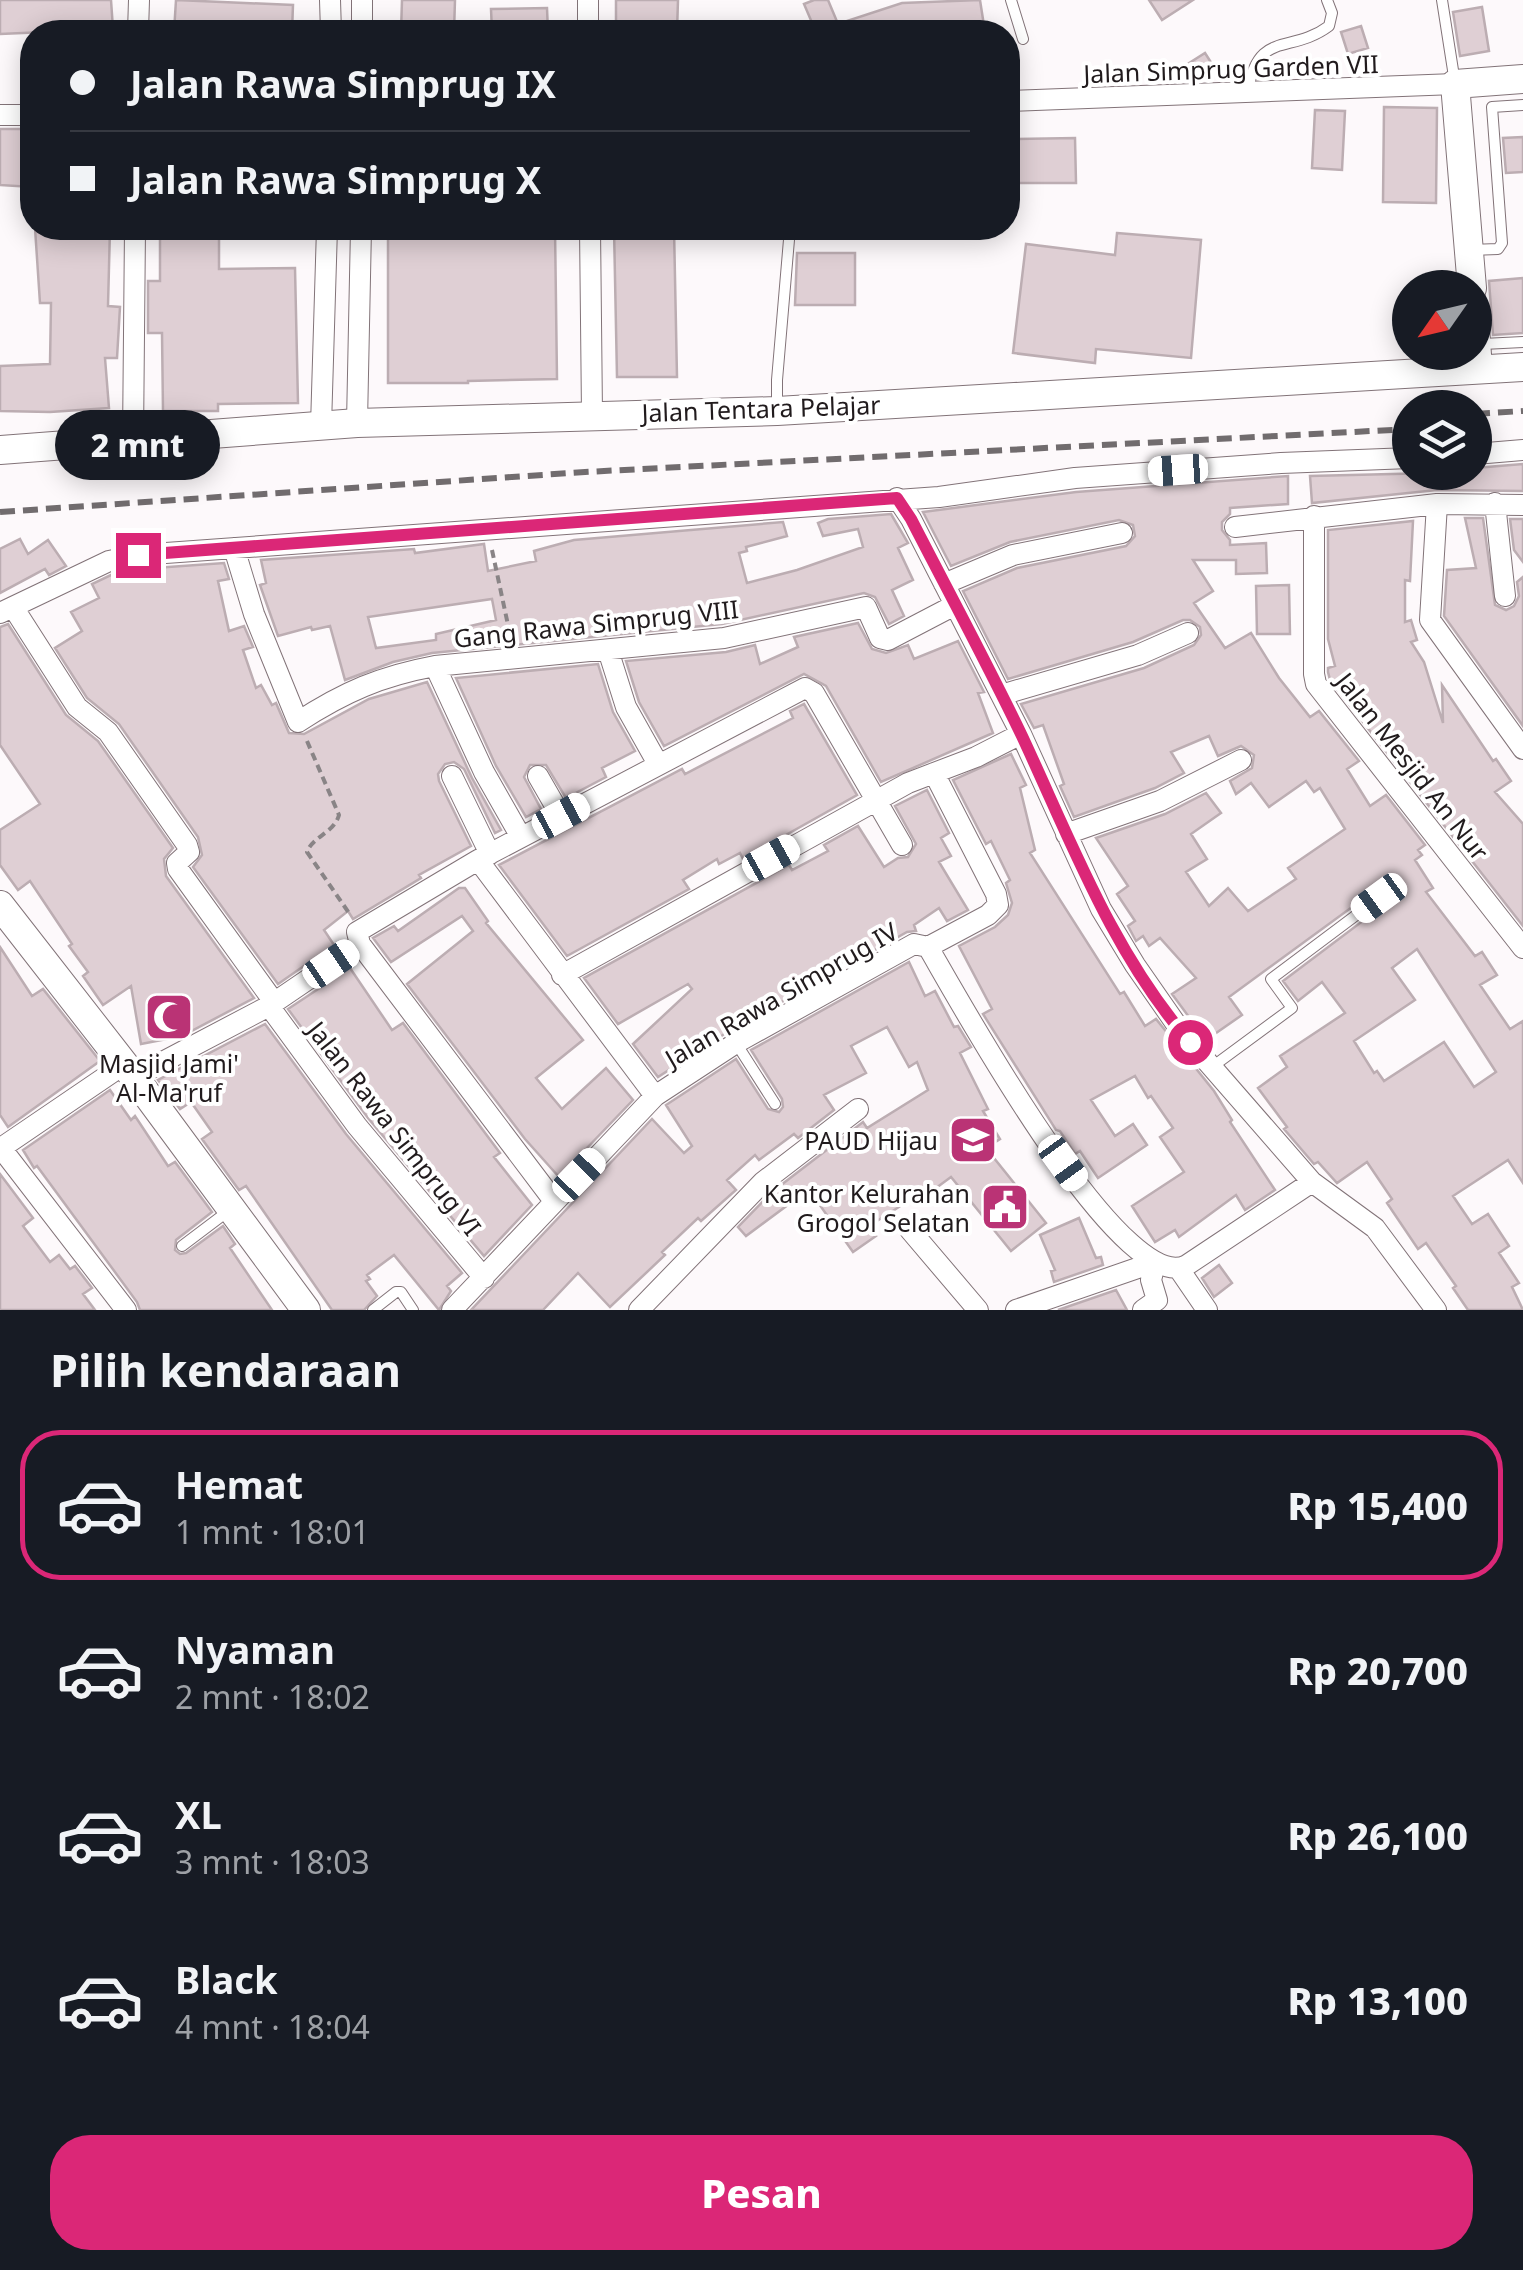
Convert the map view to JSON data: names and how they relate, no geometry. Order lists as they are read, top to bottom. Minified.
{"streets":{"street":["Jalan Simprug Garden VII","Jalan Tentara Pelajar","Gang Rawa Simprug VIII","Jalan Mesjid An Nur","Jalan Rawa Simprug IV","Jalan Rawa Simprug VI"]},"crossings":[["Jalan Rawa Simprug IV","Jalan Rawa Simprug VI"]],"places":{"mosque":["Masjid Jami' Al-Ma'ruf"],"school or university":["PAUD Hijau"],"public building":["Kantor Kelurahan Grogol Selatan"]},"north":"bottom left","page":{"banner":["Jalan Rawa Simprug IX","Jalan Rawa Simprug X"],"bubble":"2 mnt","heading":"Pilih kendaraan","list":[{"name":"Hemat","note":"1 mnt · 18:01","value":"Rp 15,400"},{"name":"Nyaman","note":"2 mnt · 18:02","value":"Rp 20,700"},{"name":"XL","note":"3 mnt · 18:03","value":"Rp 26,100"},{"name":"Black","note":"4 mnt · 18:04","value":"Rp 13,100"}],"buttons":"Pesan"}}
